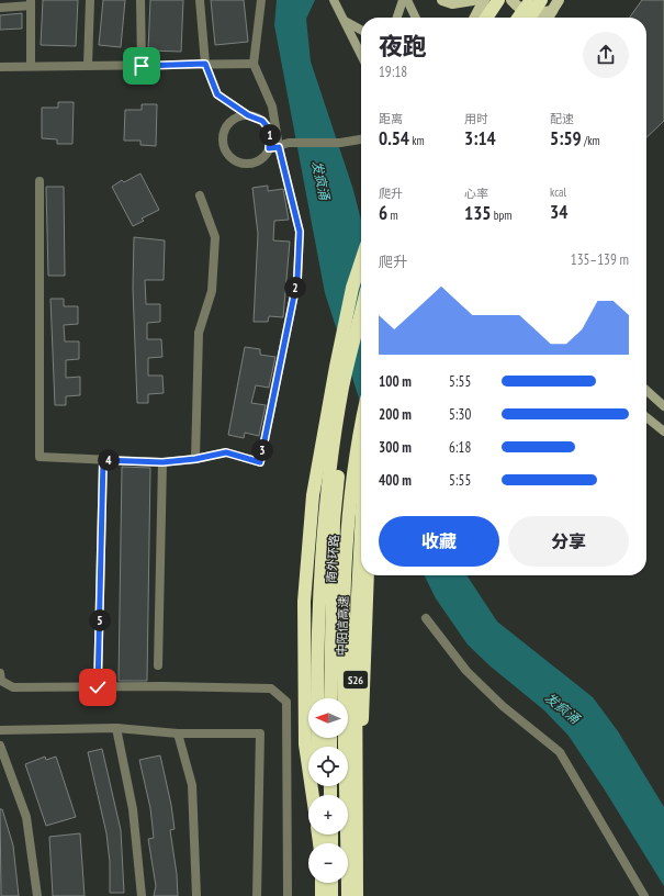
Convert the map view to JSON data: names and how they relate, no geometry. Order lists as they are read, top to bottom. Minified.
{"streets":{"highway":["南外环路","中阳信高速","S26"]},"water":["发疯涌"],"north":"left","page":{"heading":["夜跑","19:18"],"stats":[["距离","0.54 km"],["用时","3:14"],["配速","5:59 /km"],["爬升","6 m"],["心率","135 bpm"],["kcal","34"]],"pins":["1","2","3","4","5"],"chart":["爬升","135–139 m"],"list":[{"name":"100 m","note":"5:55"},{"name":"200 m","note":"5:30"},{"name":"300 m","note":"6:18"},{"name":"400 m","note":"5:55"}],"buttons":["收藏","分享"],"map_buttons":["+","−"]}}
